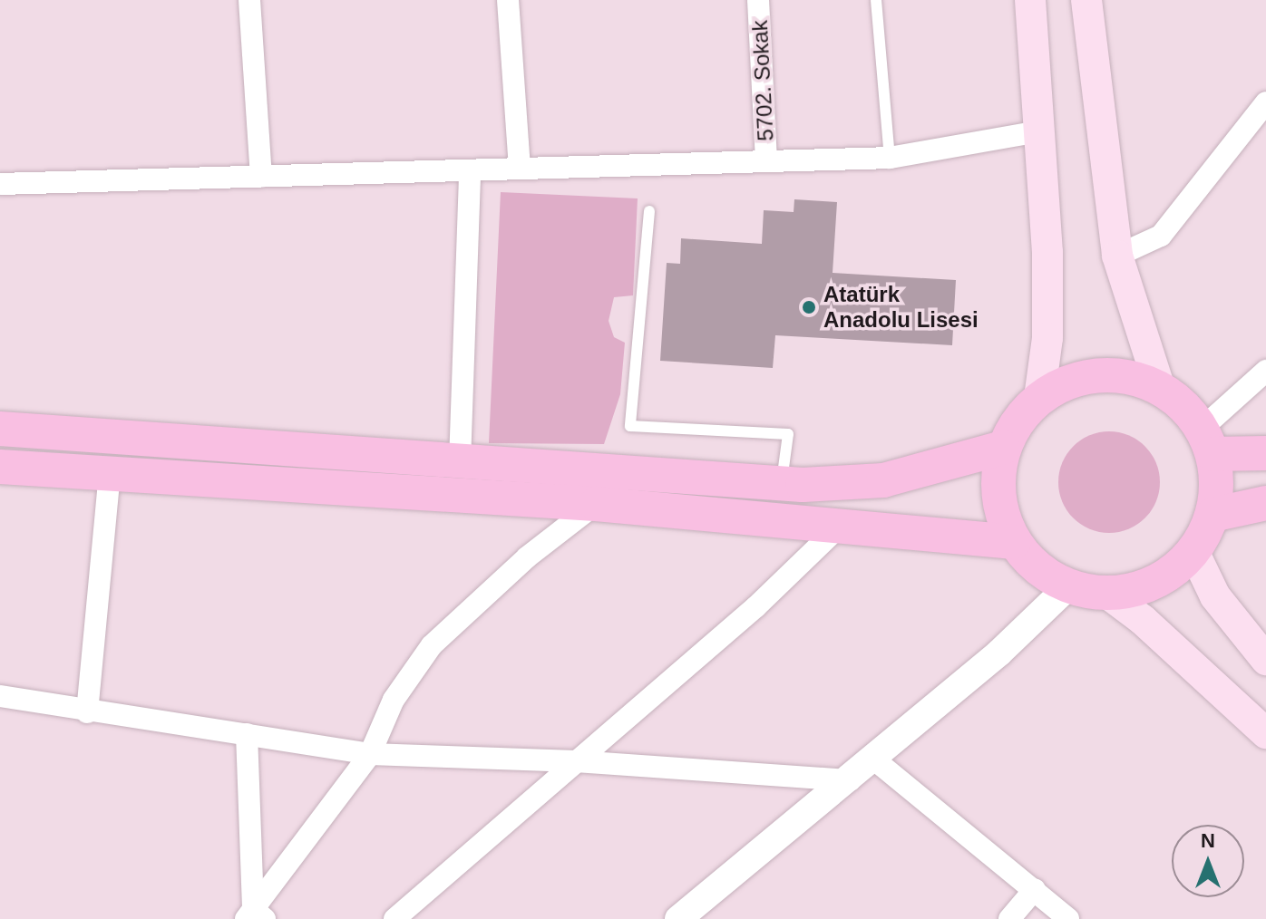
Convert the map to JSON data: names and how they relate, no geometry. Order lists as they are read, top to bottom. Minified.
{"streets":{"street":["5702. Sokak"]},"places":["Atatürk Anadolu Lisesi"],"north":"top"}
